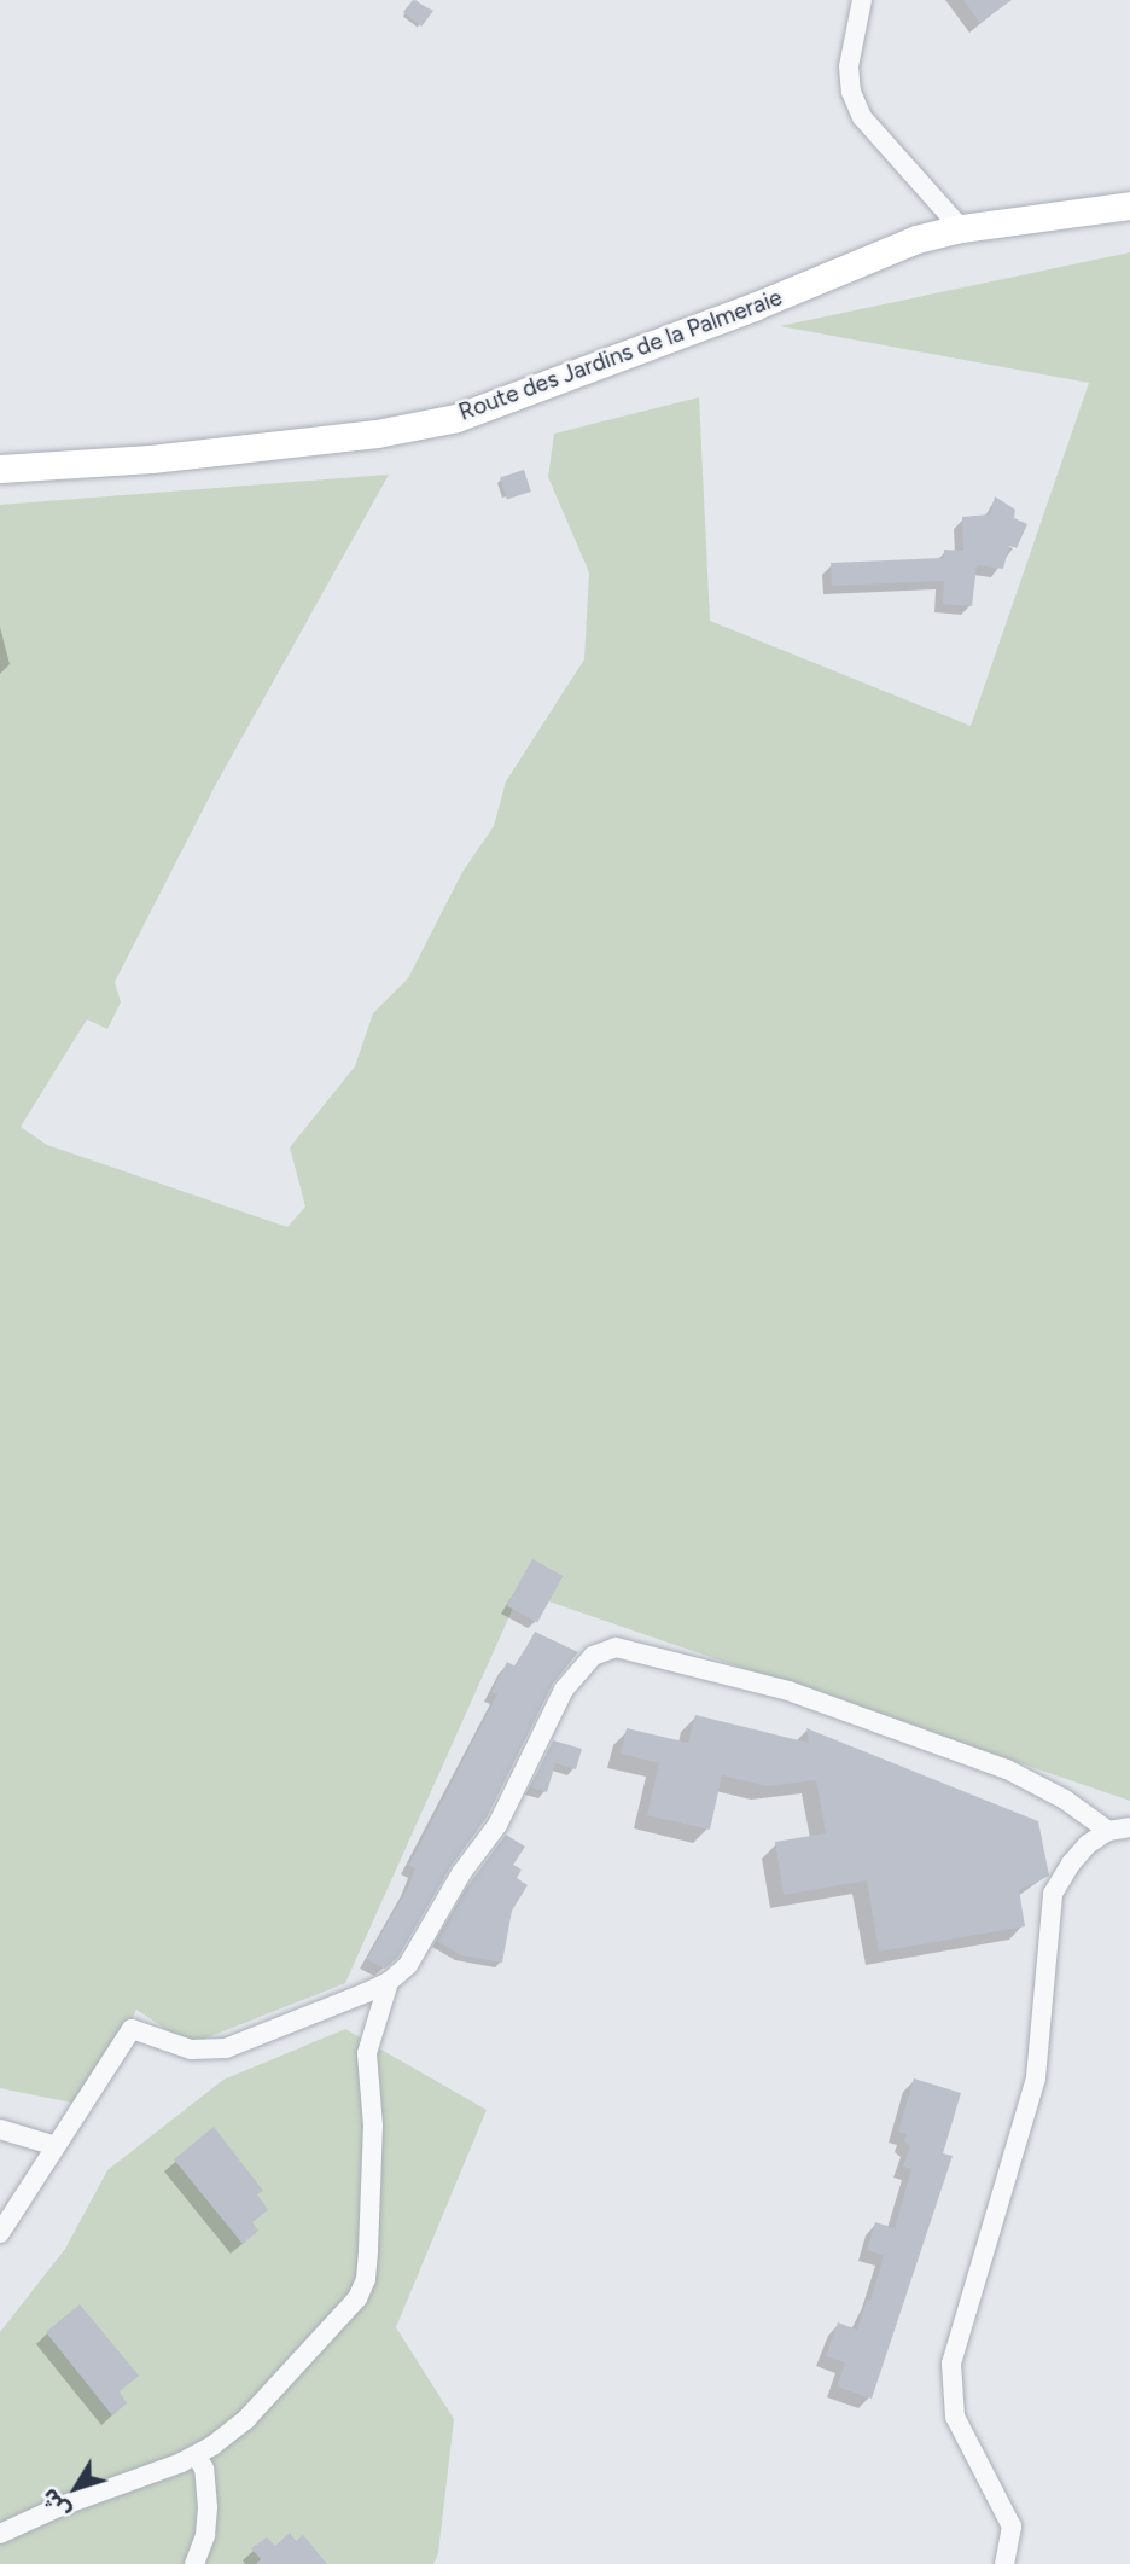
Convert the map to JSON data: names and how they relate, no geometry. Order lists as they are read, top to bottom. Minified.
{"streets":{"street":["Route des Jardins de la Palmeraie"]},"north":"bottom left"}
